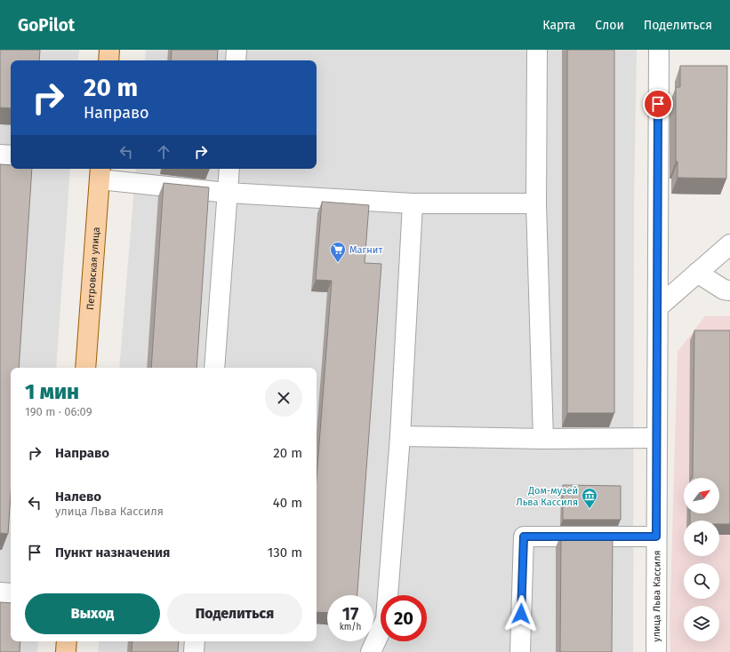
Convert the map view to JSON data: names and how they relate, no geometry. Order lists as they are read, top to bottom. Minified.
{"streets":{"main road":["Петровская улица"],"street":["улица Льва Кассиля"]},"places":{"supermarket":["Магнит"],"museum":["Дом-музей Льва Кассиля"]},"north":"top right","page":{"header":"GoPilot","nav":["Карта","Слои","Поделиться"],"turn":["20 m","Направо"],"heading":["1 мин","190 m · 06:09"],"list":[{"name":"Направо","value":"20 m"},{"name":"Налево","note":"улица Льва Кассиля","value":"40 m"},{"name":"Пункт назначения","value":"130 m"}],"buttons":["Выход","Поделиться"],"speed":"17 km/h","limit":"20"}}
